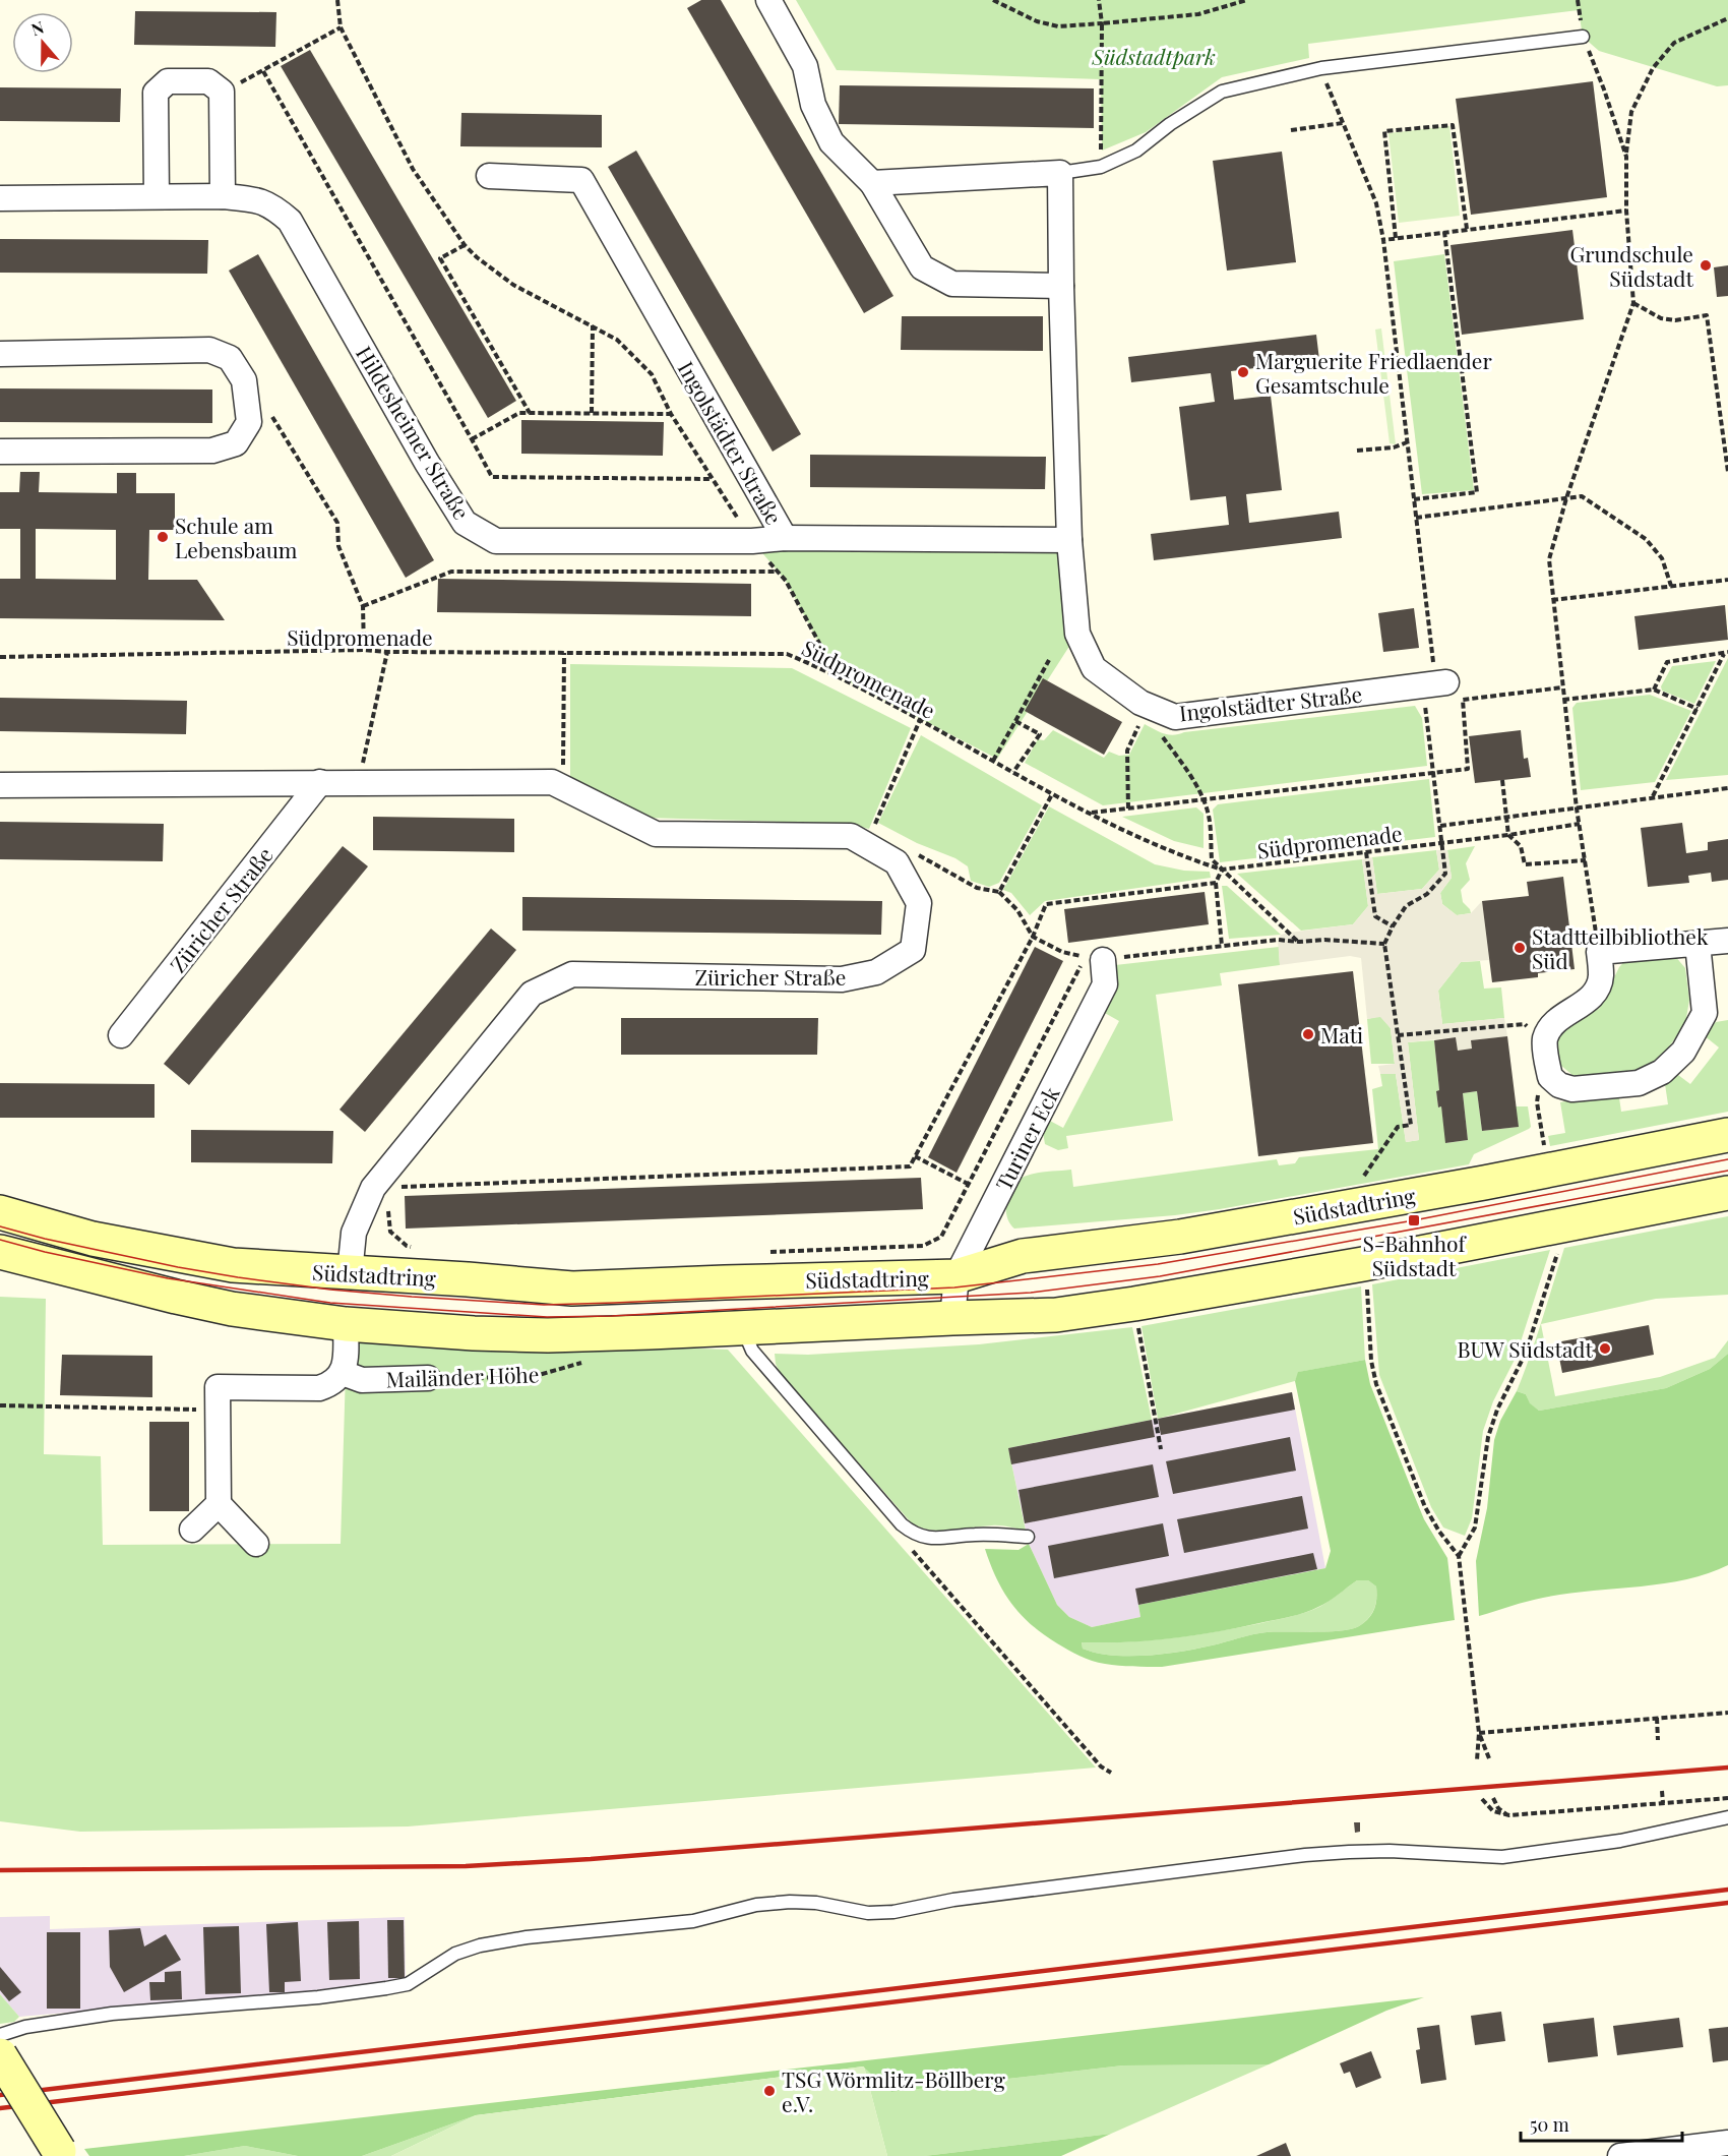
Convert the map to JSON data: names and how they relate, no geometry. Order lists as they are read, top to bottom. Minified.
{"streets":{"street":["Hildesheimer Straße","Ingolstädter Straße","Züricher Straße","Turiner Eck","Südstadtring","Mailänder Höhe"],"path":["Südpromenade"]},"crossings":[["Hildesheimer Straße","Ingolstädter Straße"],["Züricher Straße","Südstadtring"],["Turiner Eck","Südstadtring"]],"parks":["Südstadtpark"],"places":{"other":["Grundschule Südstadt","Marguerite Friedlaender Gesamtschule","Schule am Lebensbaum","Stadtteilbibliothek Süd","Mati","BUW Südstadt","TSG Wörmlitz-Böllberg e.V."],"transit":["S-Bahnhof Südstadt"]},"scale_bar":"50 m","north":"top"}
